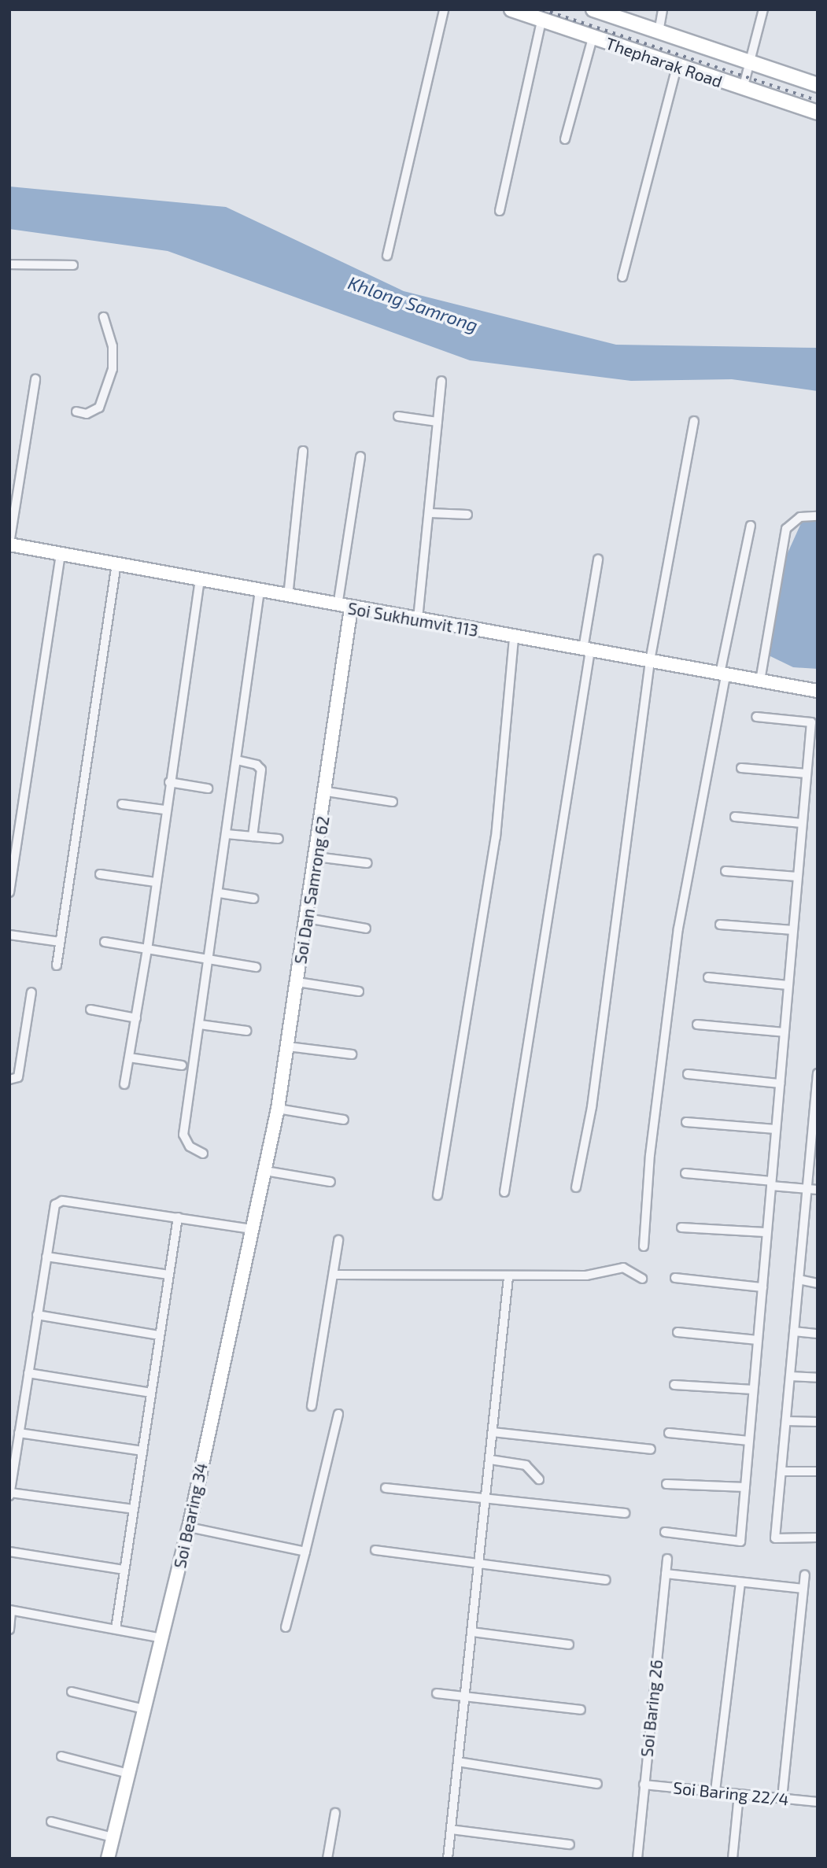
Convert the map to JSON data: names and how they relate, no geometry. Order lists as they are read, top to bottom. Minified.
{"streets":{"main road":["Thepharak Road"],"street":["Soi Sukhumvit 113","Soi Dan Samrong 62","Soi Bearing 34","Soi Baring 26","Soi Baring 22/4"]},"crossings":[["Soi Sukhumvit 113","Soi Dan Samrong 62"],["Soi Dan Samrong 62","Soi Bearing 34"],["Soi Baring 26","Soi Baring 22/4"]],"water":["Khlong Samrong"]}
